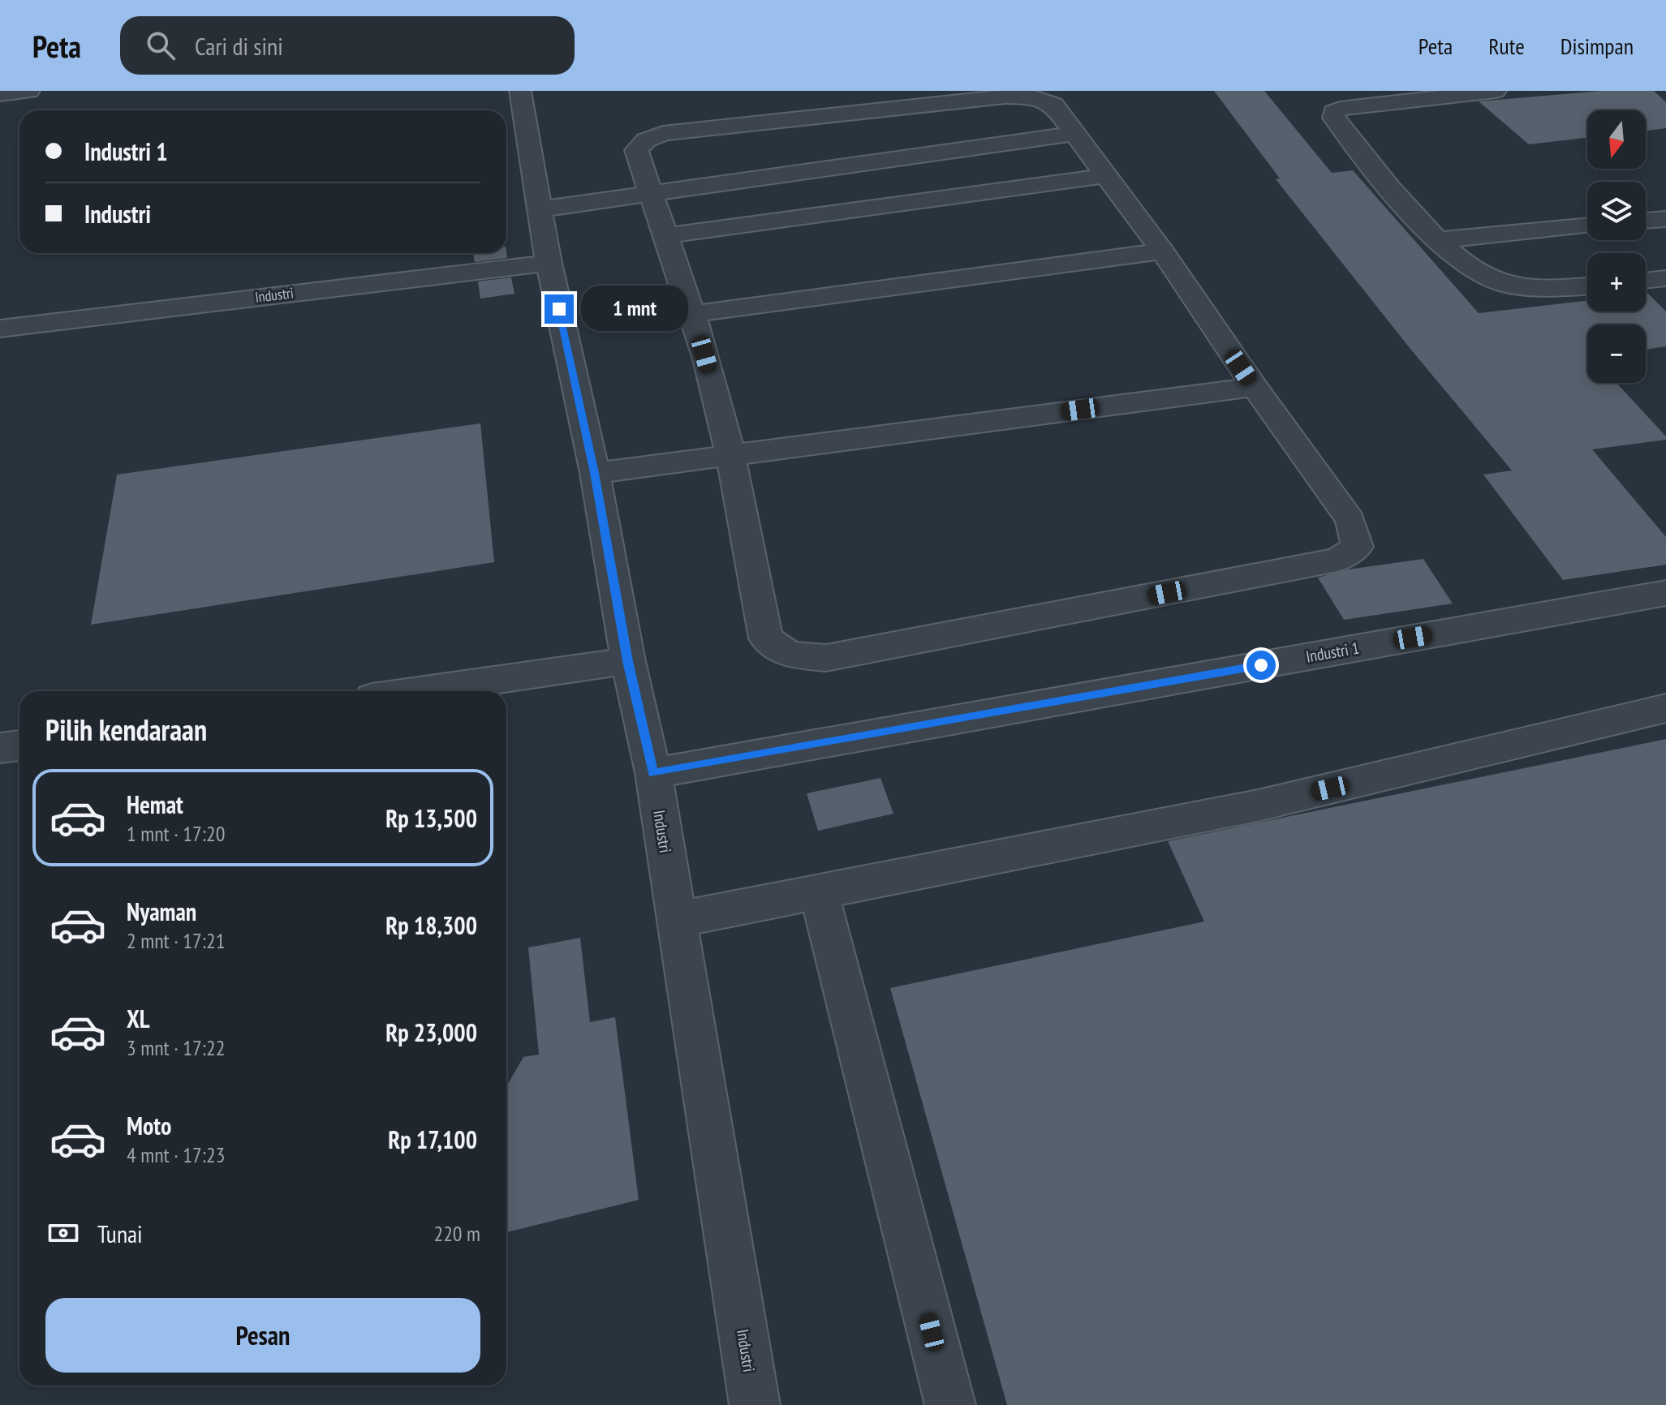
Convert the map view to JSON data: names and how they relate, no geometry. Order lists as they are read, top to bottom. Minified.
{"streets":{"lane":["Industri","Industri 1"]},"crossings":[["Industri","Industri 1"]],"north":"bottom","page":{"header":"Peta","search":"Cari di sini","nav":["Peta","Rute","Disimpan"],"map_buttons":["+","−"],"banner":["Industri 1","Industri"],"bubble":"1 mnt","heading":"Pilih kendaraan","list":[{"name":"Hemat","note":"1 mnt · 17:20","value":"Rp 13,500"},{"name":"Nyaman","note":"2 mnt · 17:21","value":"Rp 18,300"},{"name":"XL","note":"3 mnt · 17:22","value":"Rp 23,000"},{"name":"Moto","note":"4 mnt · 17:23","value":"Rp 17,100"}],"pay":["Tunai","220 m"],"buttons":"Pesan"}}
